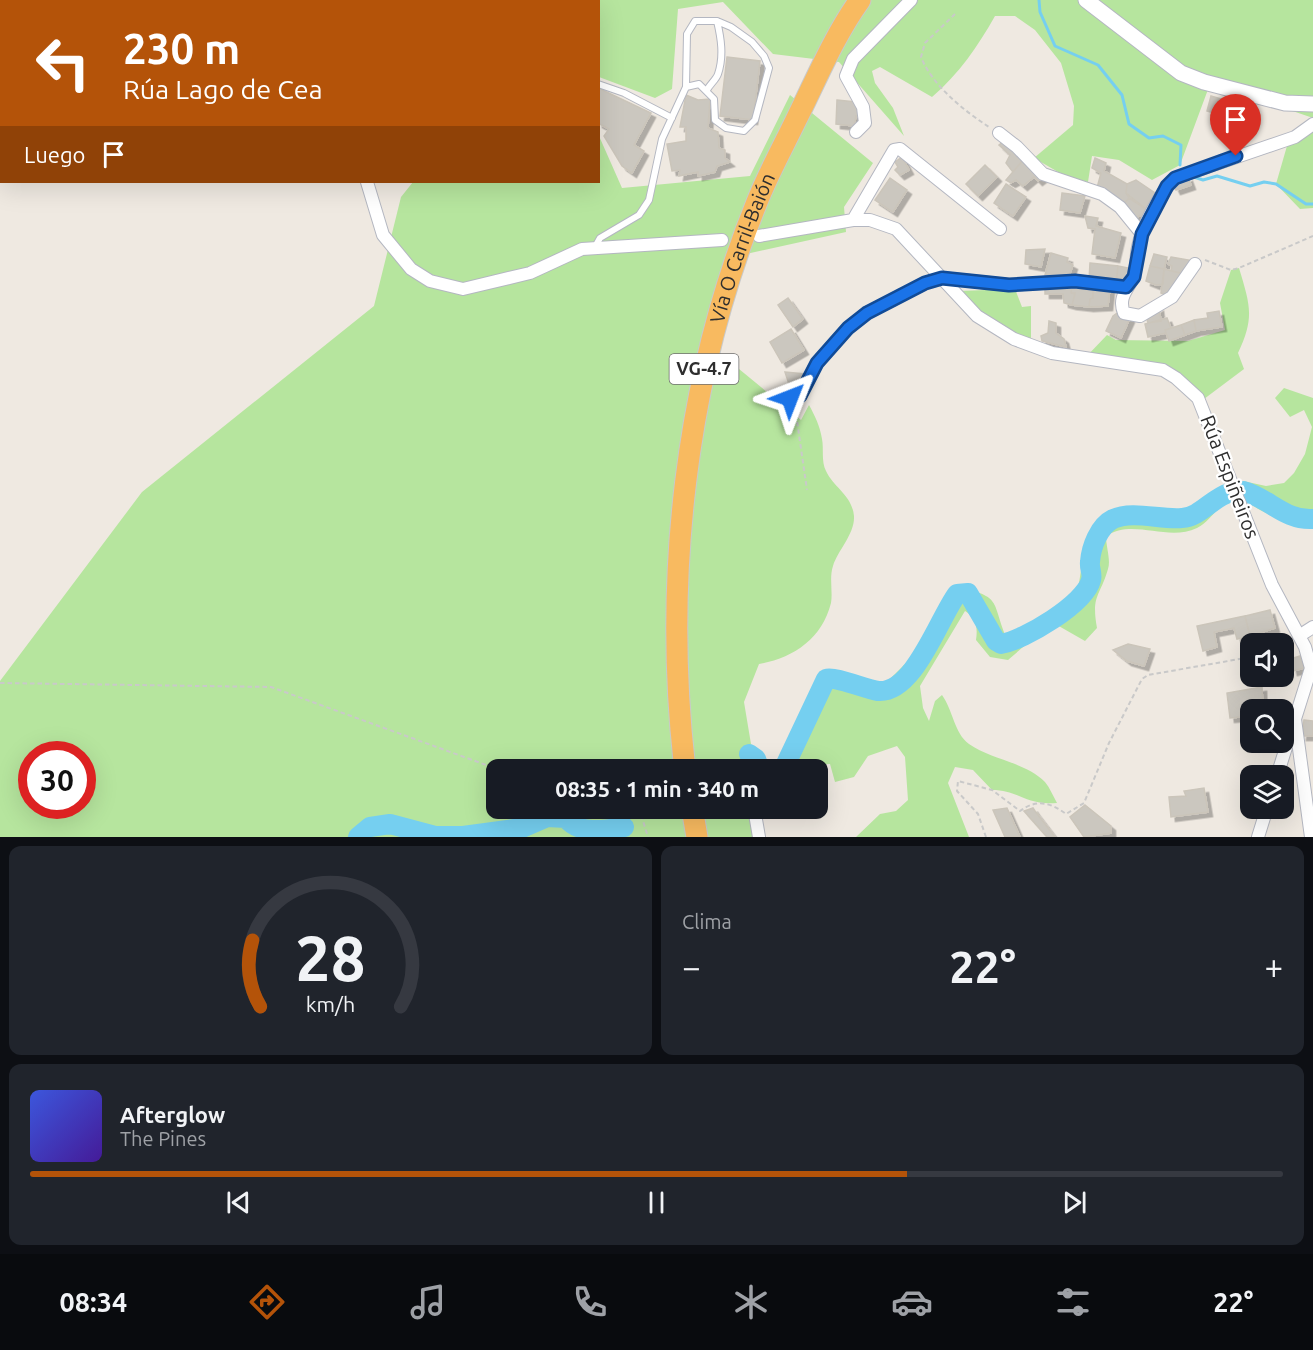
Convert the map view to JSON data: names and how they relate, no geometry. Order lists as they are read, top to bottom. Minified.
{"streets":{"highway":["Vía O Carril-Baión","VG-4.7"],"street":["Rúa Espiñeiros"]},"page":{"turn":["230 m","Rúa Lago de Cea"],"then":"Luego","limit":"30","trip":"08:35 · 1 min · 340 m","tile":"Clima","heat":["−","22°","+"],"song":["Afterglow","The Pines"],"tabs":["08:34","22°"],"gauge":["28","km/h"]}}
